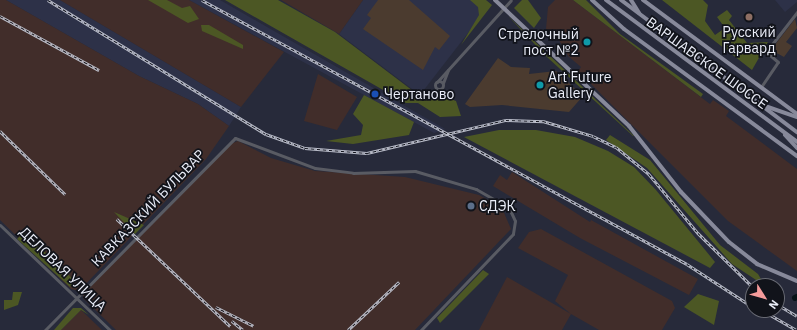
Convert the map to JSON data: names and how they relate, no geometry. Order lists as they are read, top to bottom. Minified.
{"streets":{"main road":["ВАРШАВСКОЕ ШОССЕ"],"street":["КАВКАЗСКИЙ БУЛЬВАР","ДЕЛОВАЯ УЛИЦА"]},"crossings":[["КАВКАЗСКИЙ БУЛЬВАР","ДЕЛОВАЯ УЛИЦА"]],"places":["Русский Гарвард","Стрелочный пост №2","Art Future Gallery","Чертаново","СДЭК"],"north":"bottom right"}
